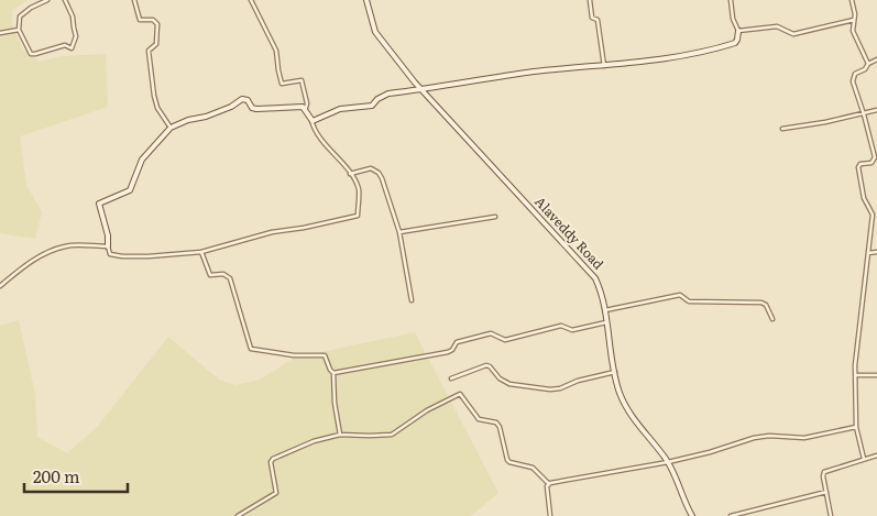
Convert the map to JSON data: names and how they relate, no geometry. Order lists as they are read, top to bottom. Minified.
{"streets":{"street":["Alaveddy Road"]},"scale_bar":"200 m"}
